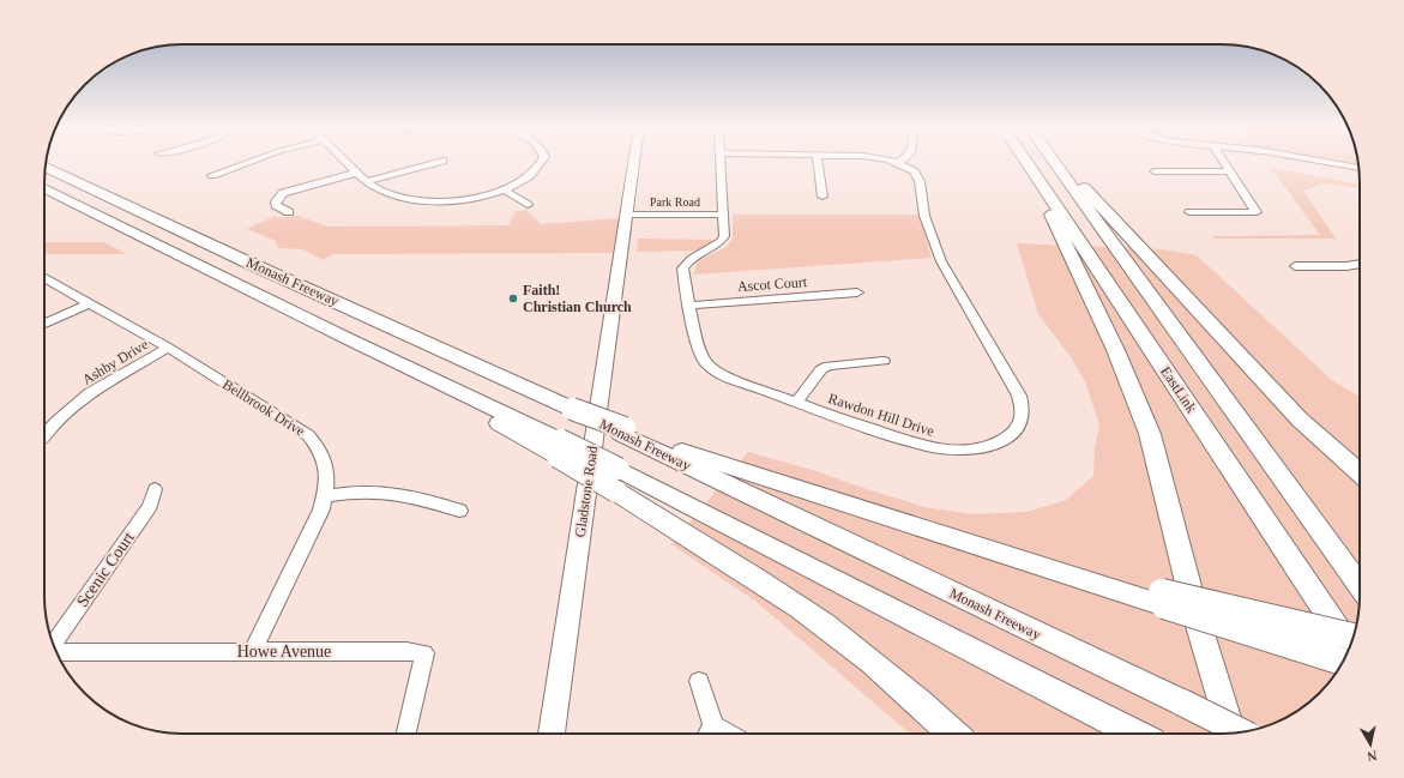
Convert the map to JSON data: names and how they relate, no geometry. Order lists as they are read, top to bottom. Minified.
{"streets":{"highway":["Monash Freeway","EastLink"],"main road":["Gladstone Road"],"street":["Park Road","Ascot Court","Ashby Drive","Bellbrook Drive","Rawdon Hill Drive","Scenic Court","Howe Avenue"]},"crossings":[["Park Road","Rawdon Hill Drive"],["Park Road","Gladstone Road"],["Ascot Court","Rawdon Hill Drive"],["Ashby Drive","Bellbrook Drive"],["Bellbrook Drive","Howe Avenue"]],"places":["Faith! Christian Church"],"north":"bottom"}
